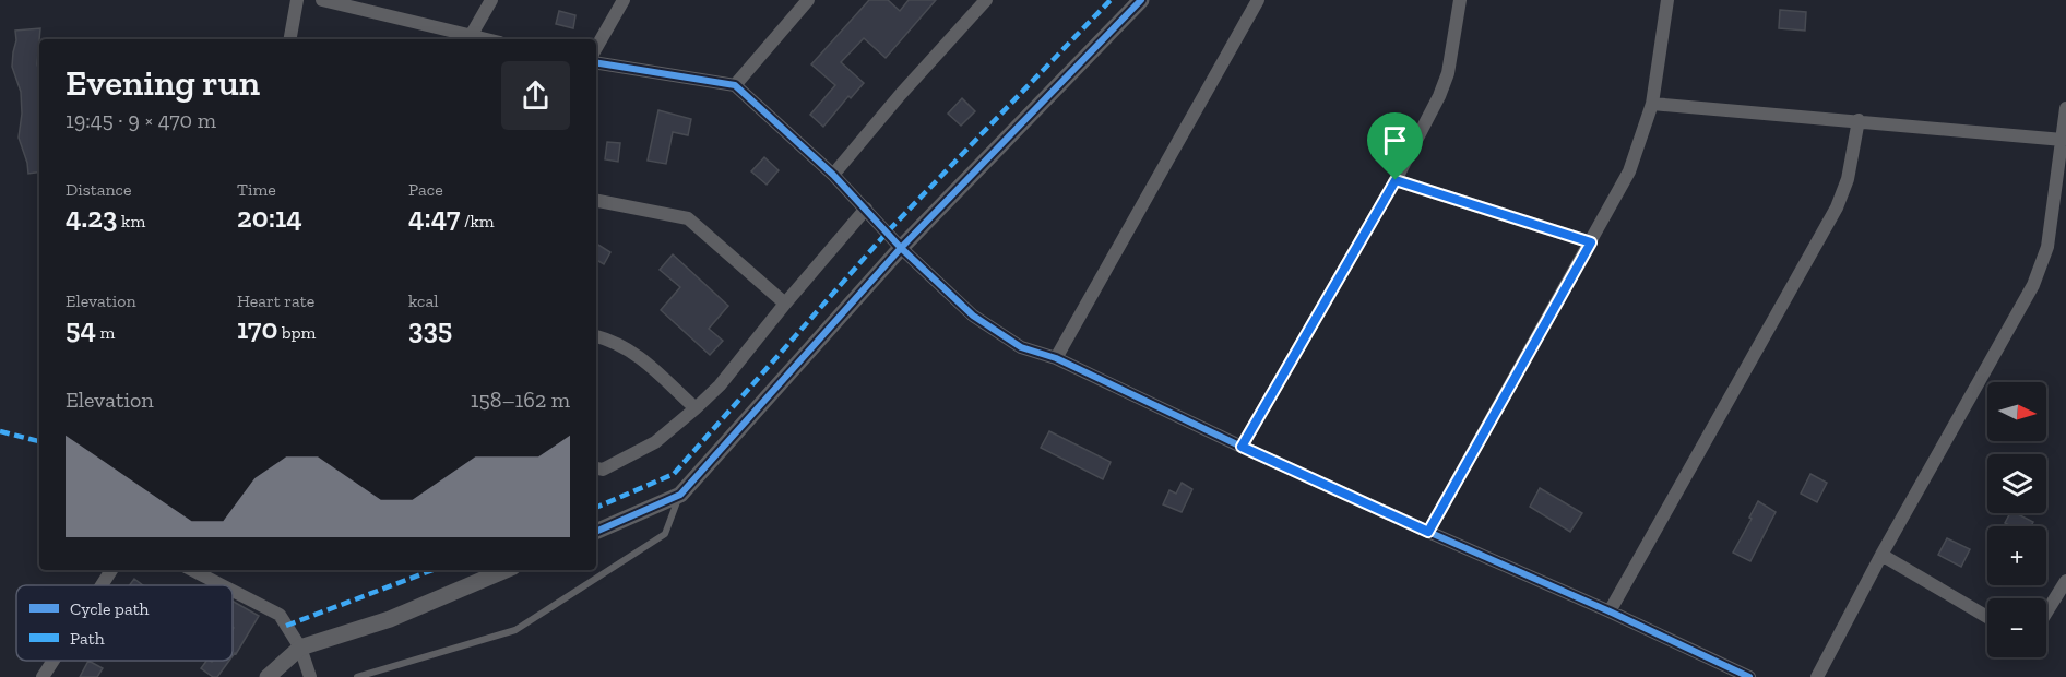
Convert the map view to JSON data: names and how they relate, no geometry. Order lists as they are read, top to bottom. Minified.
{"legend":["Cycle path","Path"],"north":"right","page":{"heading":["Evening run","19:45 · 9 × 470 m"],"stats":[["Distance","4.23 km"],["Time","20:14"],["Pace","4:47 /km"],["Elevation","54 m"],["Heart rate","170 bpm"],["kcal","335"]],"chart":["Elevation","158–162 m"],"map_buttons":["+","−"]}}
